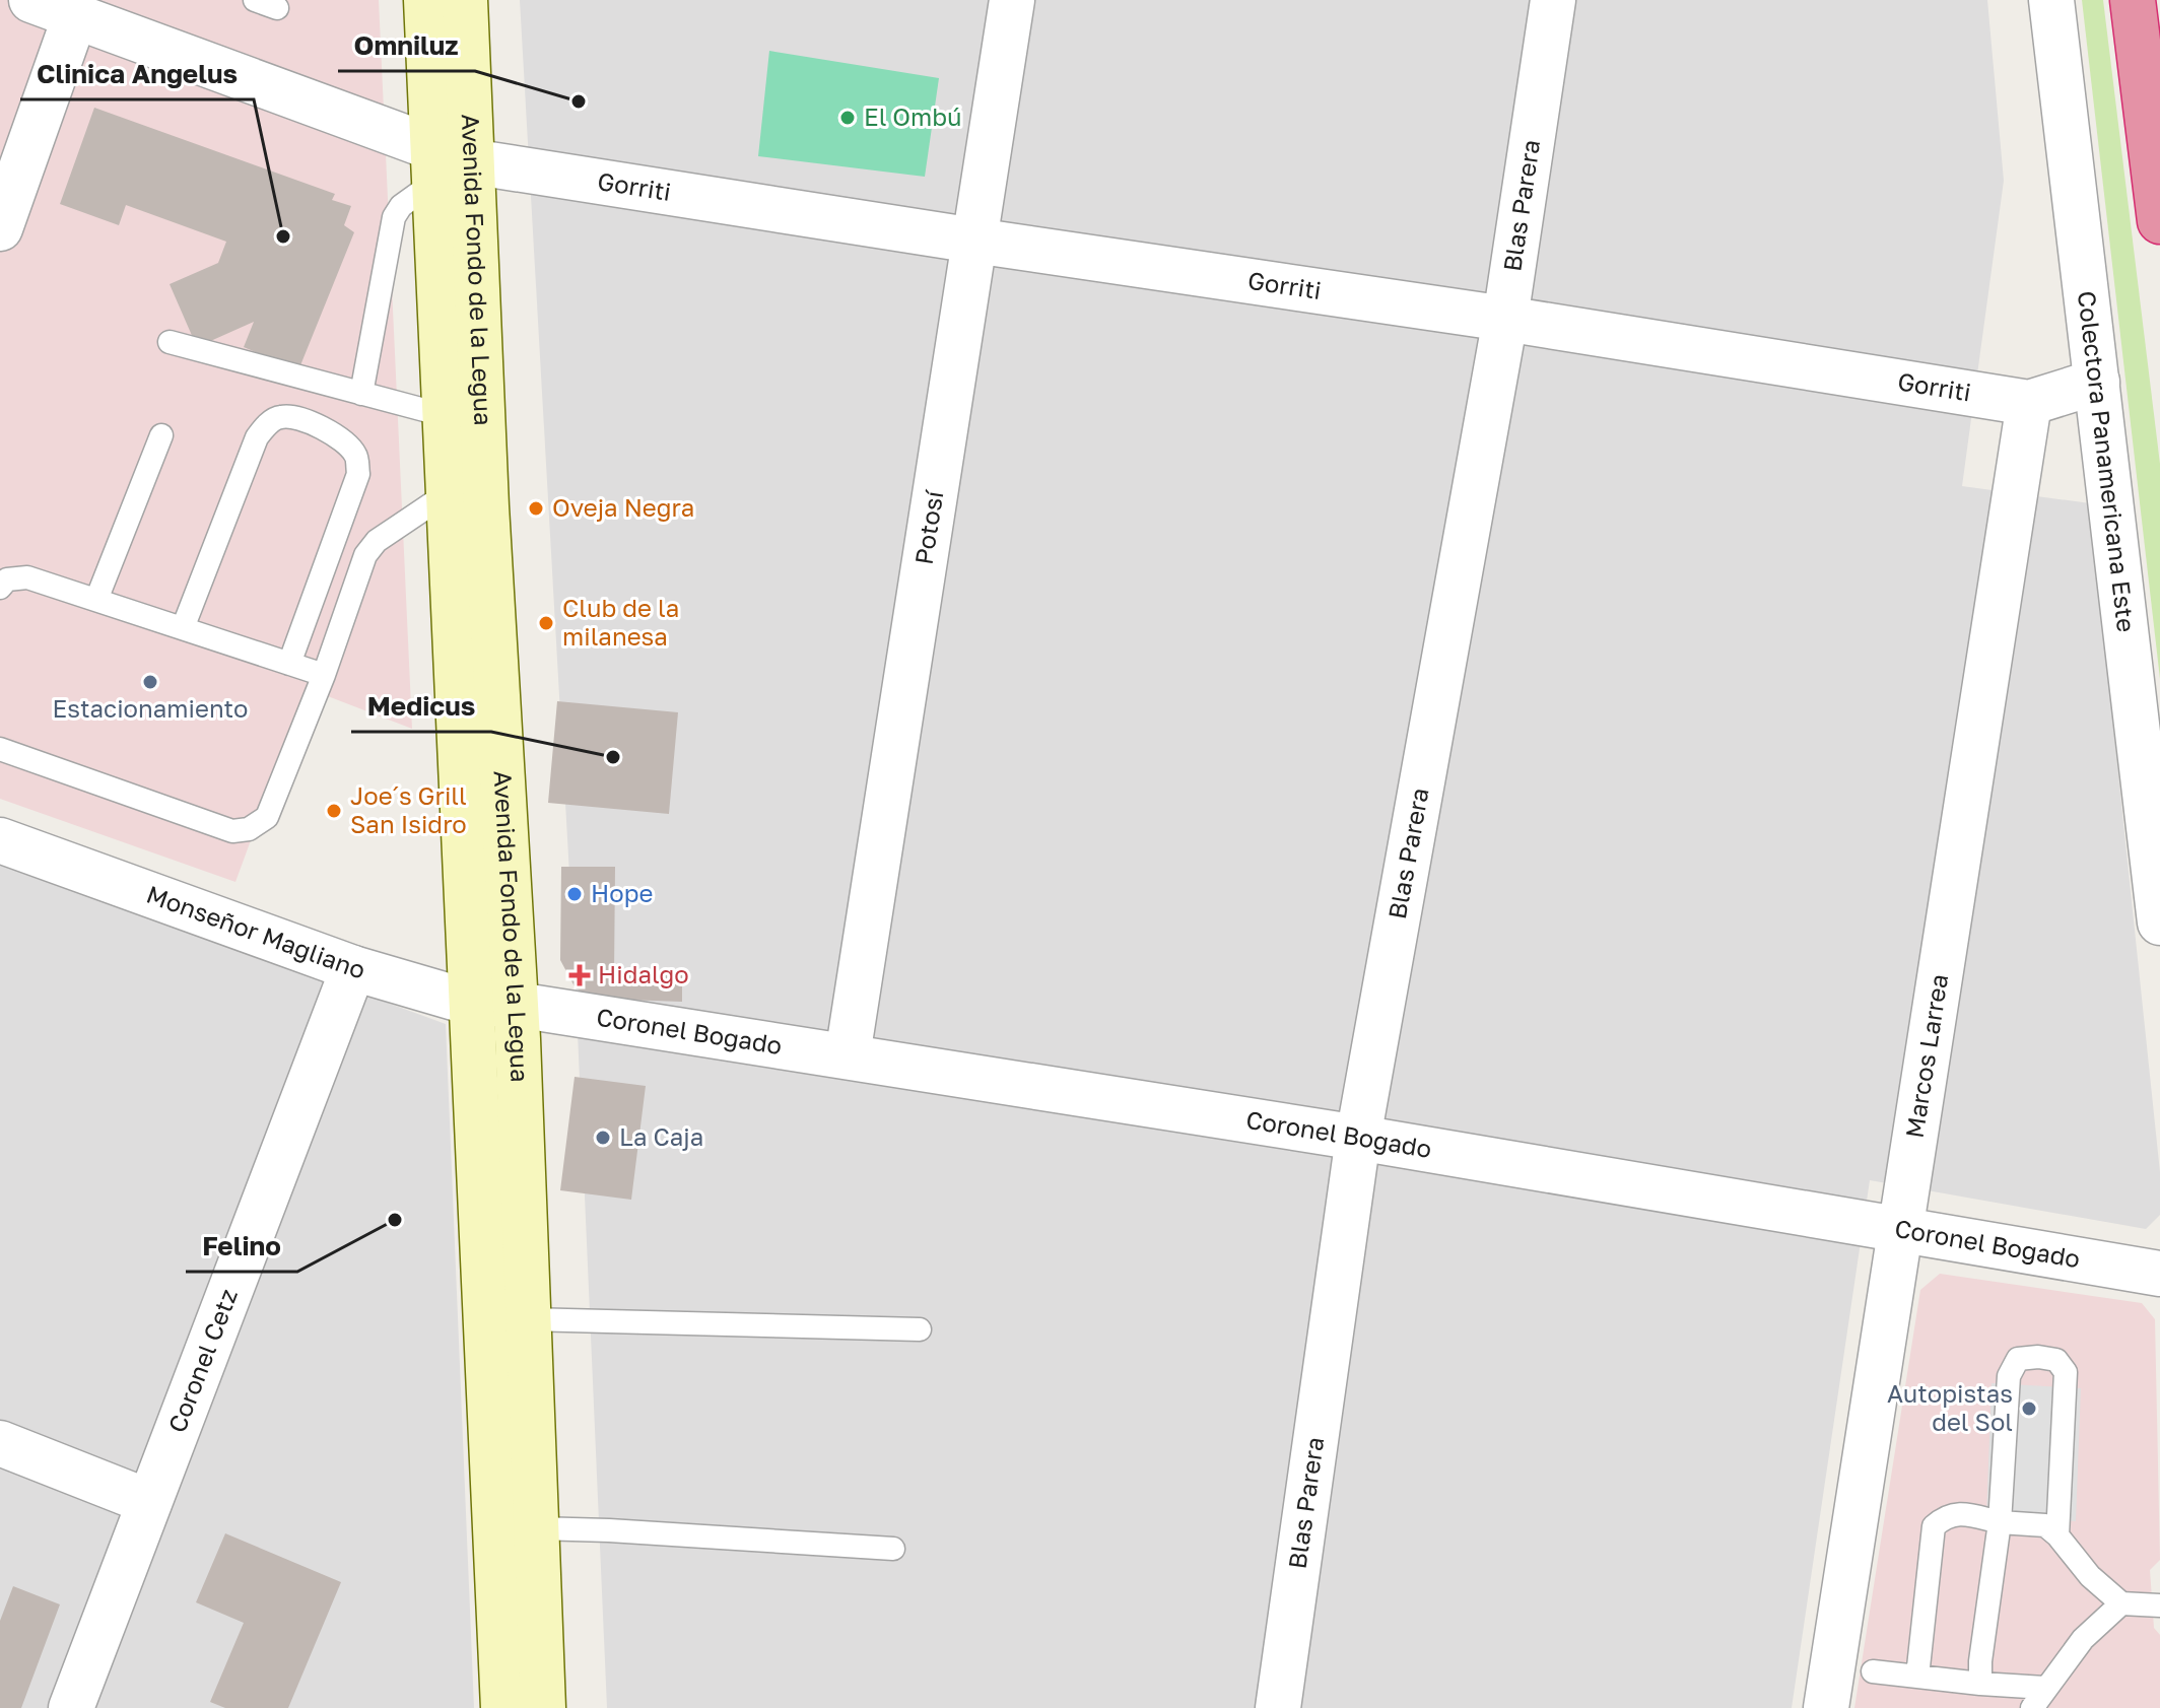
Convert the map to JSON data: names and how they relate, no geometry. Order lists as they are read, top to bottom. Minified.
{"streets":{"main road":["Avenida Fondo de la Legua"],"street":["Gorriti","Blas Parera","Colectora Panamericana Este","Potosí","Monseñor Magliano","Coronel Bogado","Marcos Larrea","Coronel Cetz"]},"crossings":[["Gorriti","Blas Parera"],["Gorriti","Avenida Fondo de la Legua"],["Gorriti","Colectora Panamericana Este"],["Gorriti","Potosí"],["Gorriti","Marcos Larrea"],["Blas Parera","Coronel Bogado"],["Avenida Fondo de la Legua","Monseñor Magliano"],["Avenida Fondo de la Legua","Coronel Bogado"],["Potosí","Coronel Bogado"],["Monseñor Magliano","Coronel Bogado"],["Monseñor Magliano","Coronel Cetz"],["Coronel Bogado","Marcos Larrea"]],"places":{"other":["Omniluz","El Ombú","Clinica Angelus","Oveja Negra","Club de la milanesa","Estacionamiento","Medicus","Joe´s Grill San Isidro","Hope","La Caja","Felino","Autopistas del Sol"],"health":["Hidalgo"]}}
